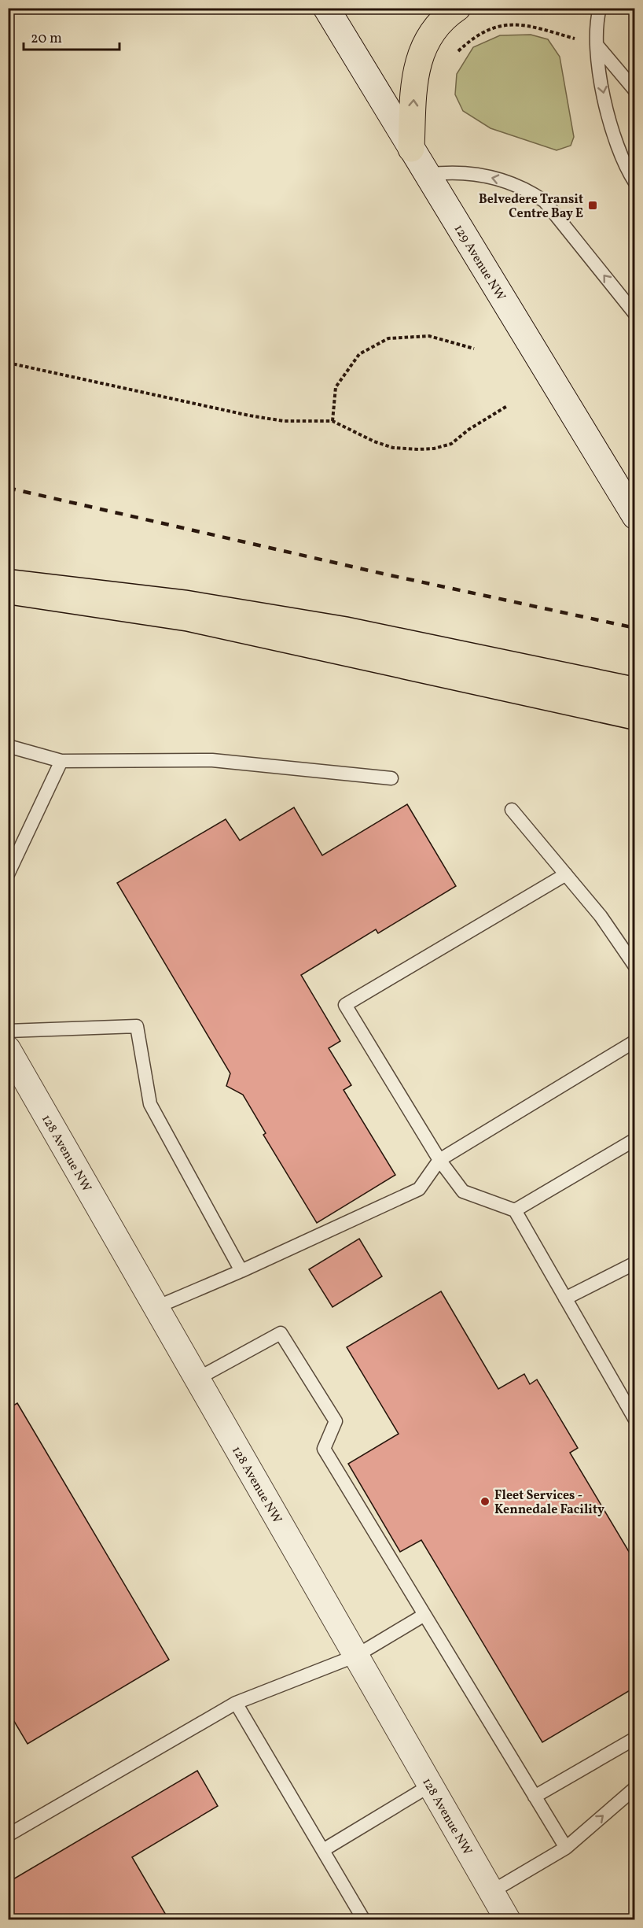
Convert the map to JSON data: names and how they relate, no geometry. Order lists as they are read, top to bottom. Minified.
{"streets":{"street":["129 Avenue NW","128 Avenue NW"]},"places":{"transit":["Belvedere Transit Centre Bay E"],"other":["Fleet Services - Kennedale Facility"]},"scale_bar":"20 m"}
